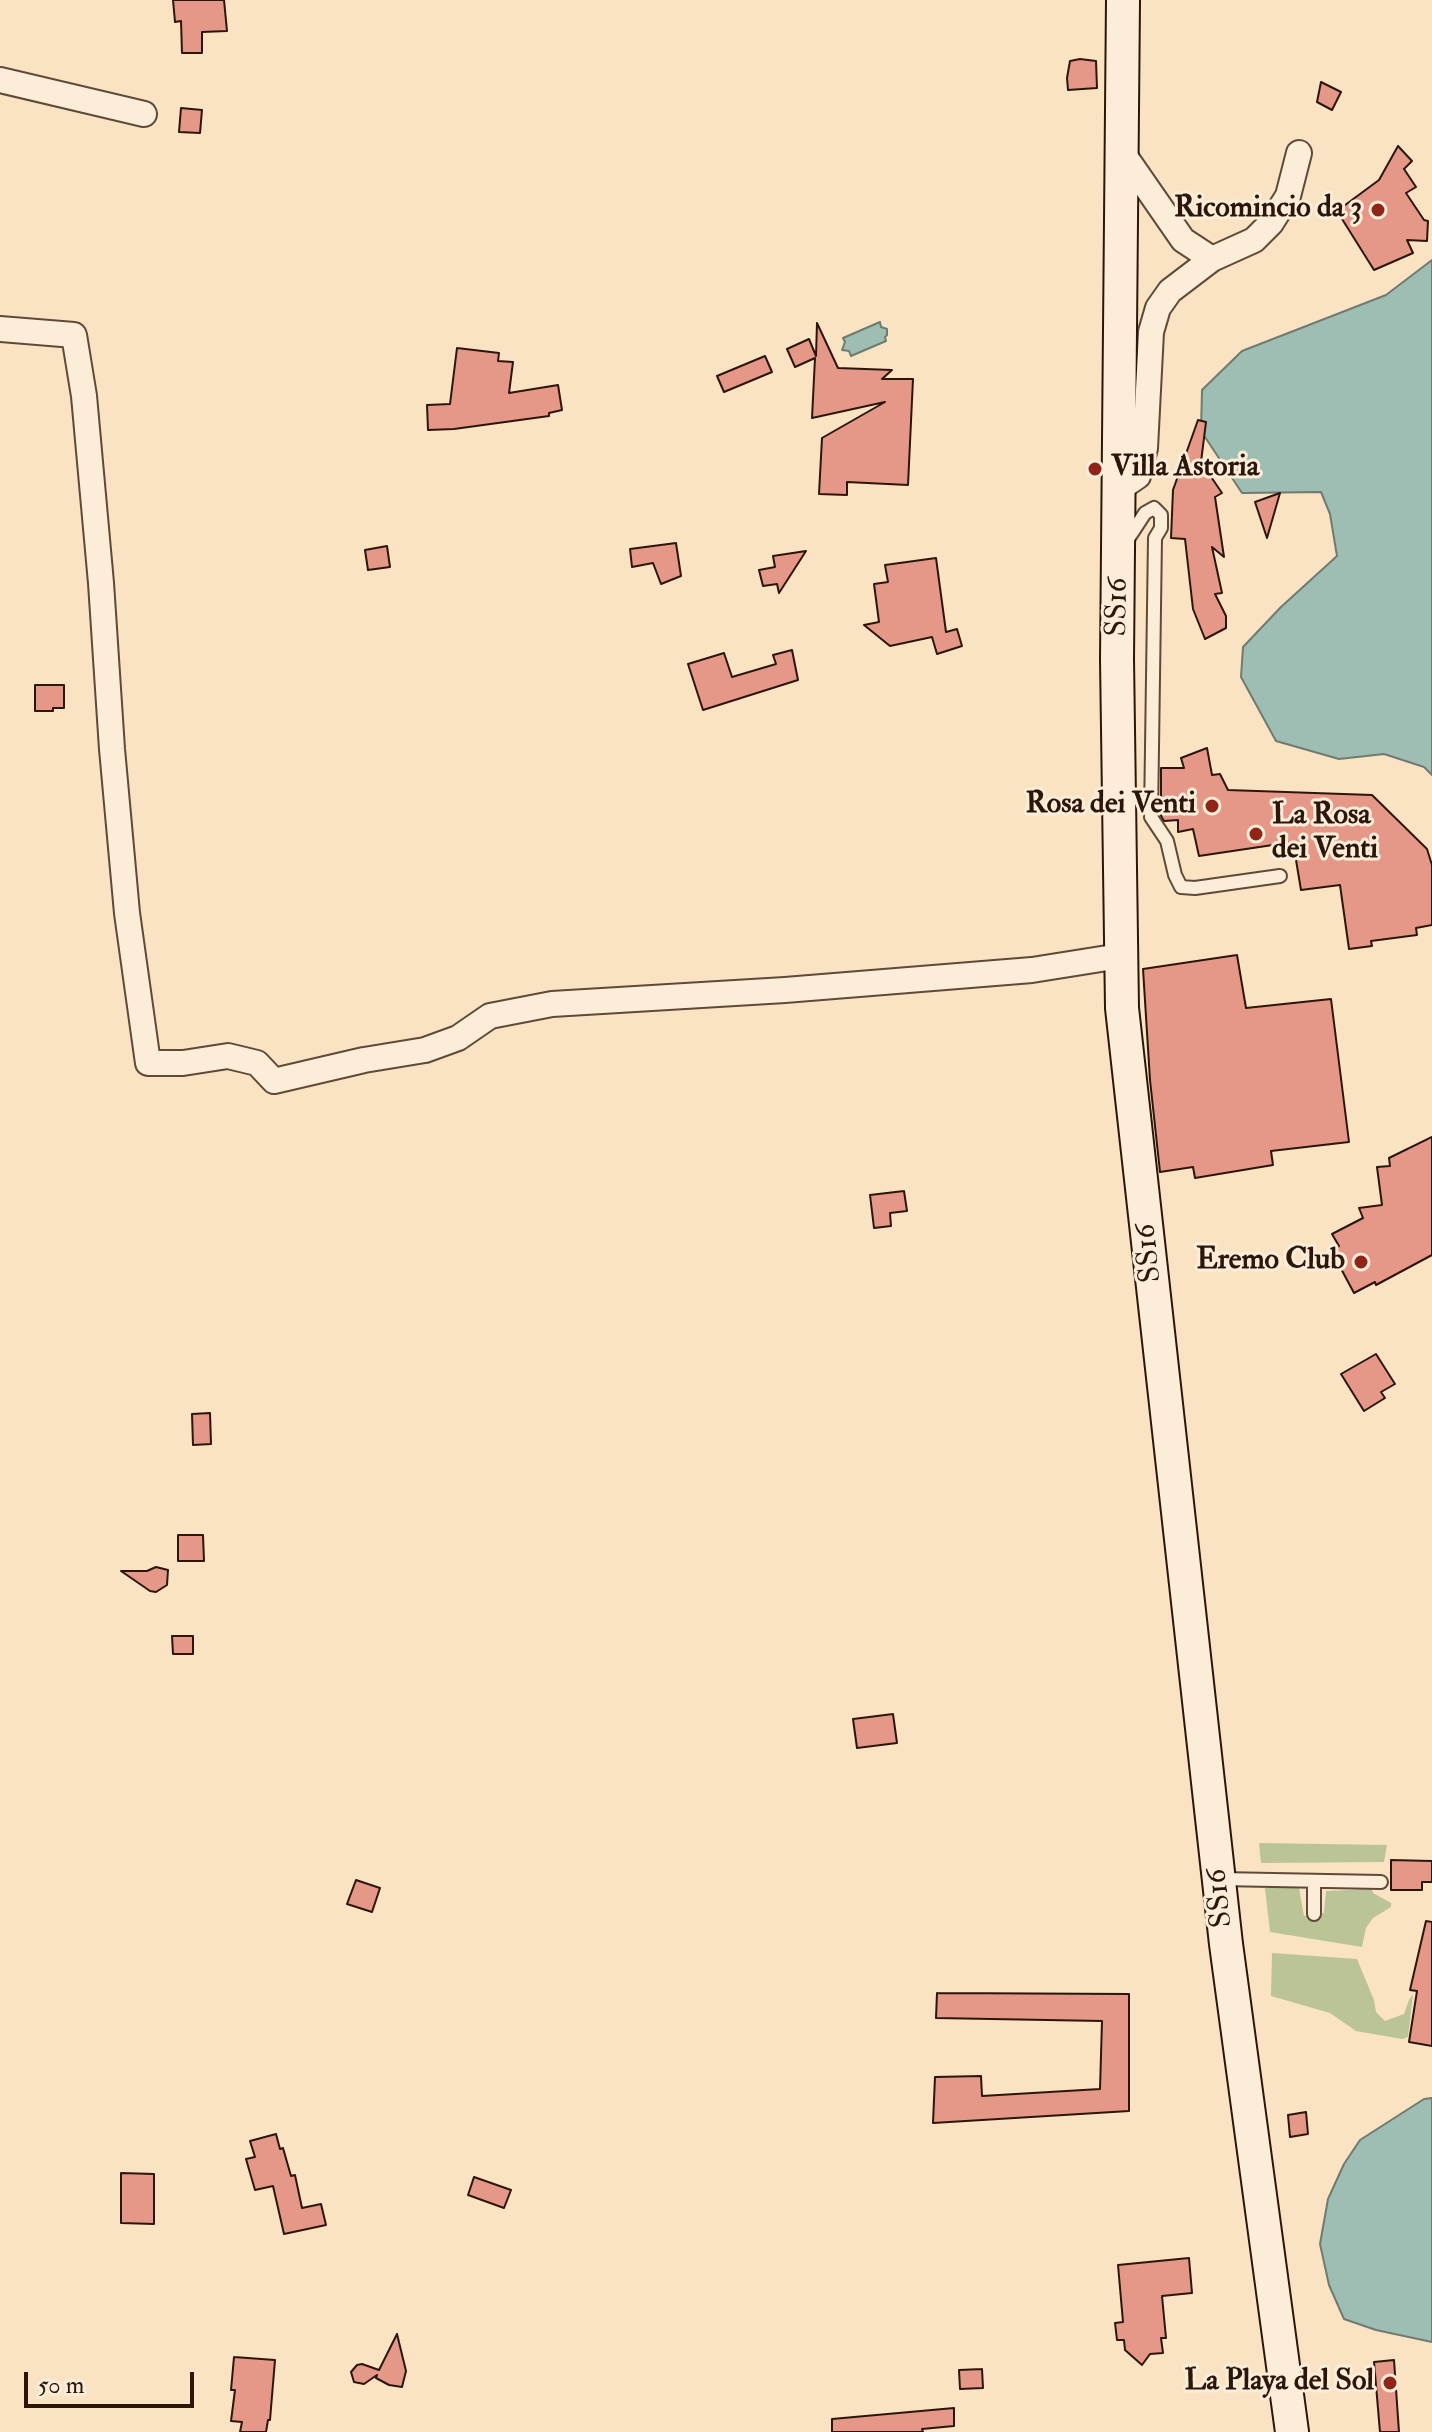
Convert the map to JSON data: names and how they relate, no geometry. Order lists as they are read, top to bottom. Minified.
{"streets":{"main road":["SS16"]},"places":["Ricomincio da 3","Villa Astoria","Rosa dei Venti","La Rosa dei Venti","Eremo Club","La Playa del Sol"],"scale_bar":"50 m"}
